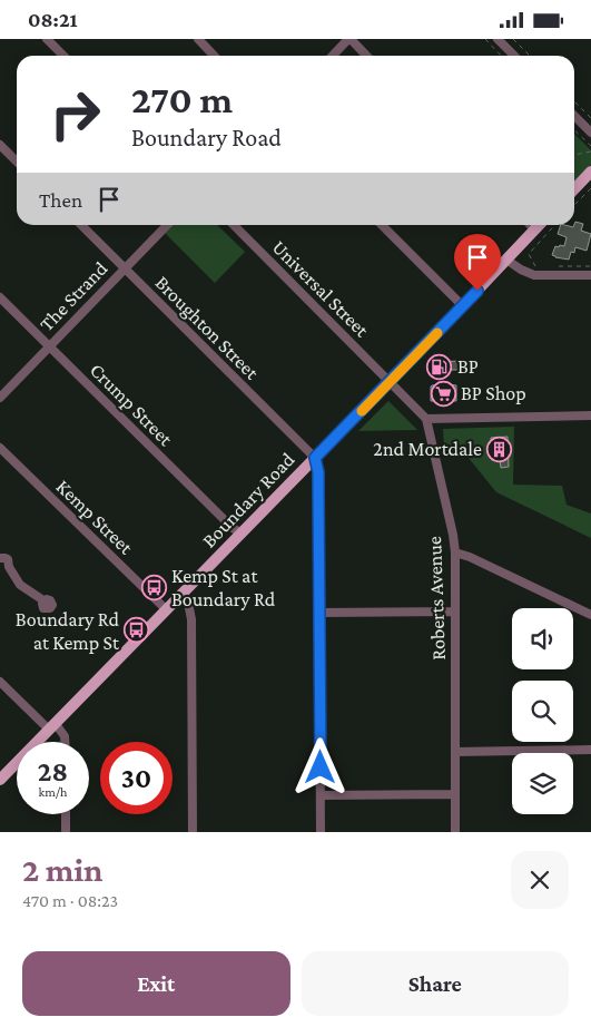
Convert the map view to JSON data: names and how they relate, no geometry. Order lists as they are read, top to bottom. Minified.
{"streets":{"main road":["Boundary Road"],"street":["Universal Street","The Strand","Broughton Street","Crump Street","Kemp Street","Roberts Avenue"]},"crossings":[["Universal Street","Boundary Road"],["The Strand","Broughton Street"],["The Strand","Crump Street"],["Broughton Street","Boundary Road"],["Crump Street","Boundary Road"],["Boundary Road","Kemp Street"]],"places":{"fuel station":["BP"],"supermarket":["BP Shop"],"building":["2nd Mortdale"],"bus stop":["Kemp St at Boundary Rd","Boundary Rd at Kemp St"]},"page":{"status":"08:21","turn":["270 m","Boundary Road"],"then":"Then","speed":"28 km/h","limit":"30","heading":["2 min","470 m · 08:23"],"buttons":["Exit","Share"]}}
